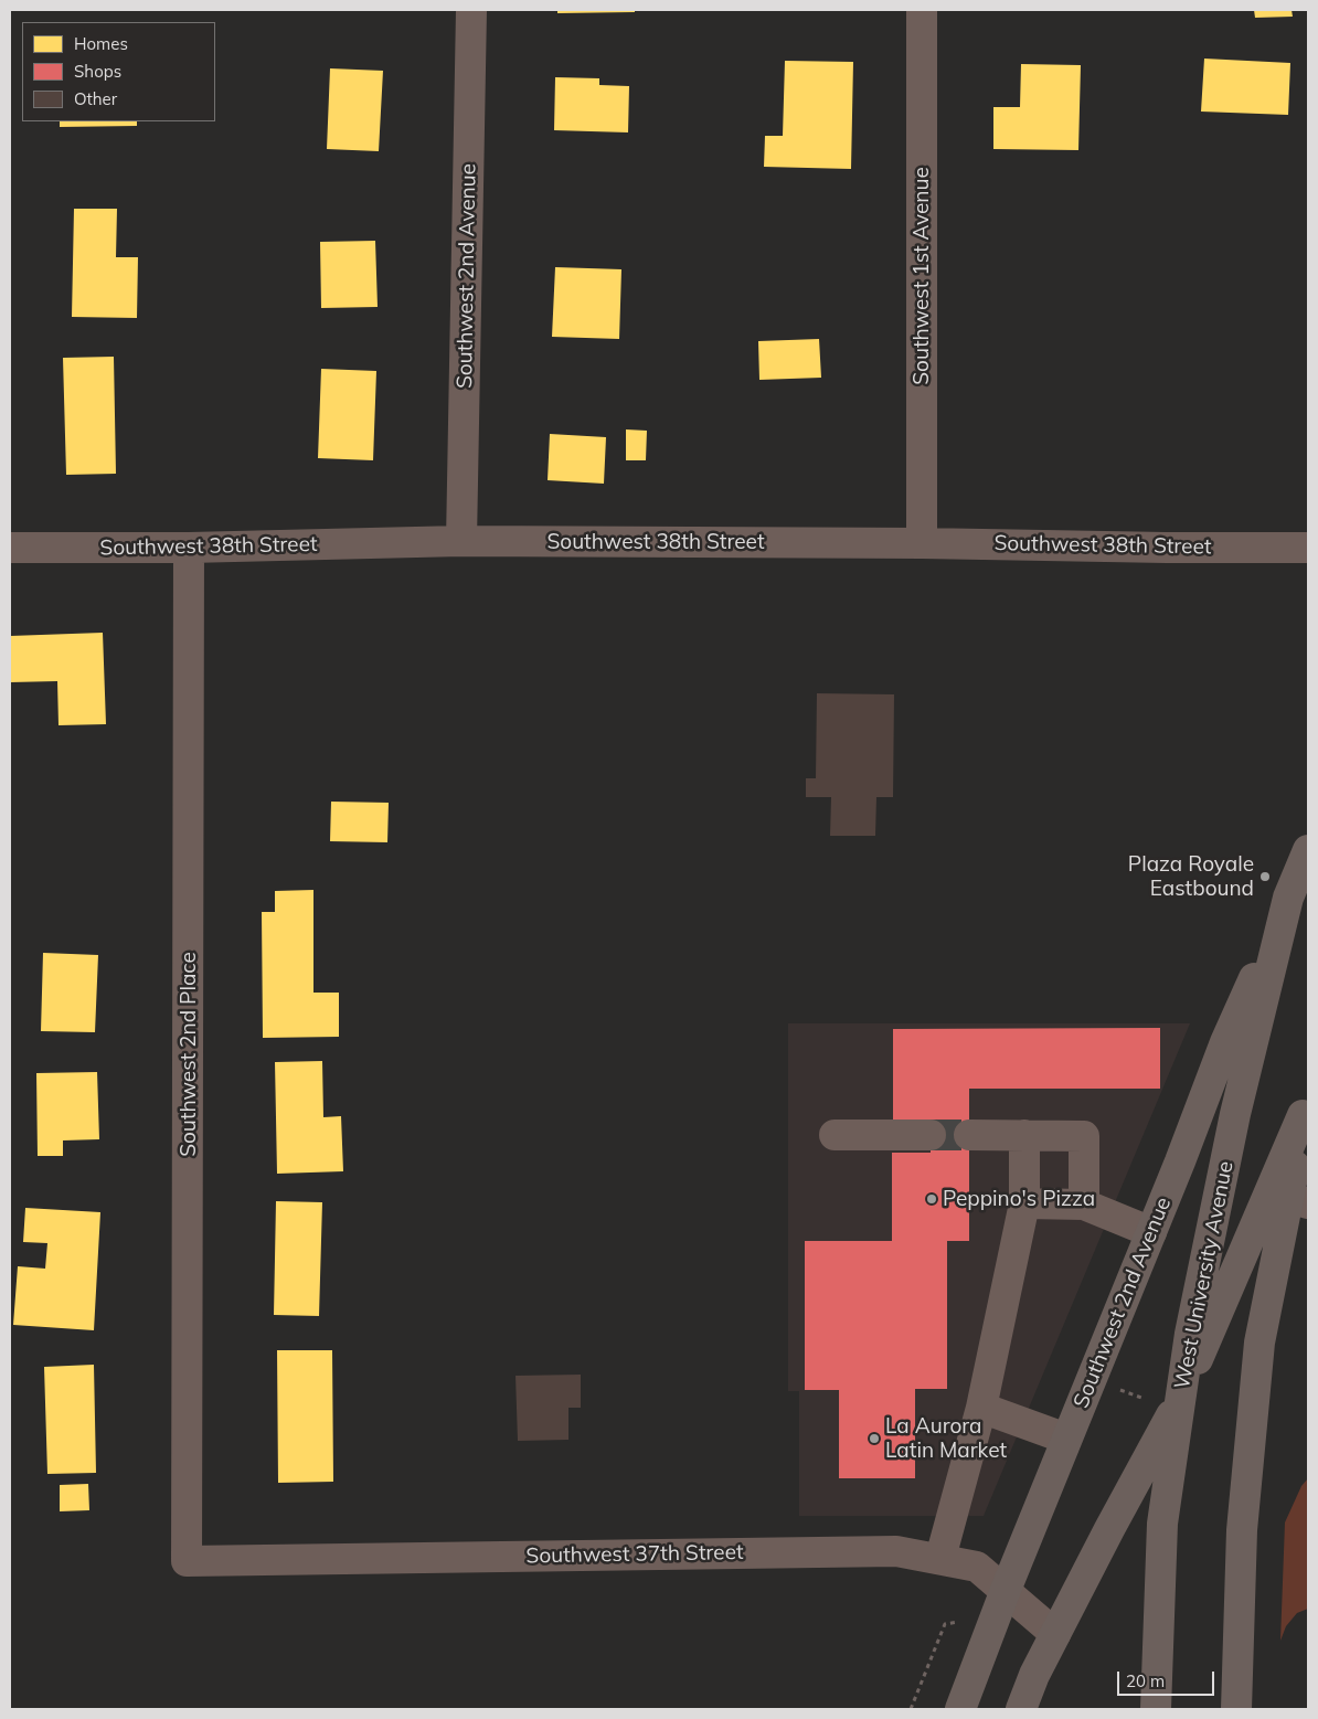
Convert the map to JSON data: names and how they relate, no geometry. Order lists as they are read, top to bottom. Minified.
{"streets":{"main road":["Southwest 2nd Avenue","West University Avenue"],"street":["Southwest 1st Avenue","Southwest 38th Street","Southwest 2nd Place","Southwest 37th Street"]},"crossings":[["Southwest 2nd Avenue","Southwest 38th Street"],["Southwest 2nd Avenue","West University Avenue"],["Southwest 2nd Avenue","Southwest 37th Street"],["Southwest 1st Avenue","Southwest 38th Street"],["Southwest 38th Street","Southwest 2nd Place"],["Southwest 2nd Place","Southwest 37th Street"]],"places":["Plaza Royale Eastbound","Peppino's Pizza","La Aurora Latin Market"],"legend":["Homes","Shops","Other"],"scale_bar":"20 m"}
